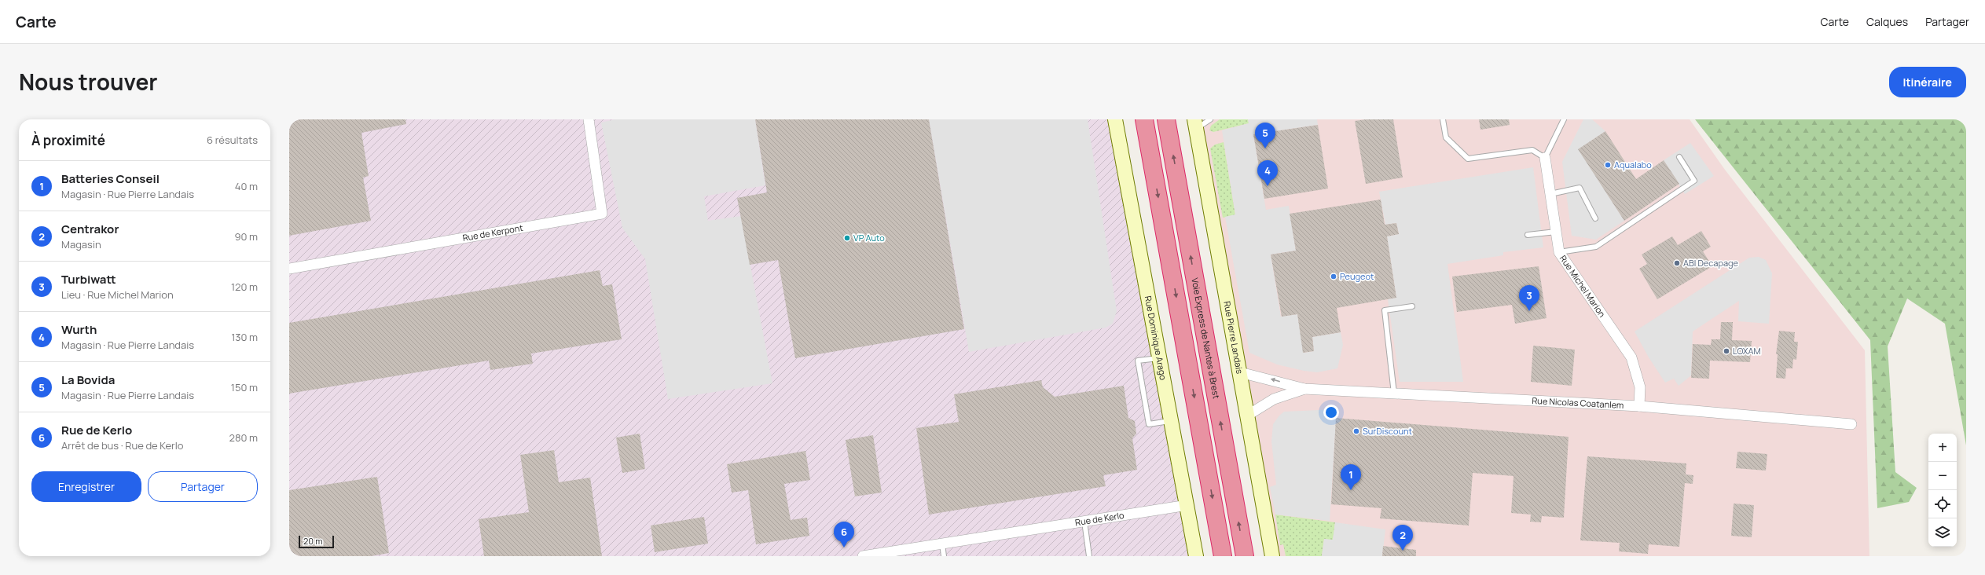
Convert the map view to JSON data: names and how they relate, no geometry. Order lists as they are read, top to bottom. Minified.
{"streets":{"highway":["Voie Express de Nantes à Brest"],"street":["Rue de Kerpont","Rue Michel Marion","Rue Dominique Arago","Rue Pierre Landais","Rue Nicolas Coatanlem","Rue de Kerlo"]},"crossings":[["Rue Michel Marion","Rue Nicolas Coatanlem"],["Rue Dominique Arago","Rue de Kerlo"],["Rue Pierre Landais","Rue Nicolas Coatanlem"]],"places":["Aqualabo","VP Auto","ABI Decapage","Peugeot","LOXAM","SurDiscount"],"scale_bar":"20 m","page":{"header":"Carte","nav":["Carte","Calques","Partager"],"title":"Nous trouver","buttons":["Itinéraire",["Enregistrer","Partager"]],"heading":["À proximité","6 résultats"],"pins":["5","4","3","1","6","2"],"list":[{"mark":"1","name":"Batteries Conseil","note":"Magasin · Rue Pierre Landais","value":"40 m"},{"mark":"2","name":"Centrakor","note":"Magasin","value":"90 m"},{"mark":"3","name":"Turbiwatt","note":"Lieu · Rue Michel Marion","value":"120 m"},{"mark":"4","name":"Wurth","note":"Magasin · Rue Pierre Landais","value":"130 m"},{"mark":"5","name":"La Bovida","note":"Magasin · Rue Pierre Landais","value":"150 m"},{"mark":"6","name":"Rue de Kerlo","note":"Arrêt de bus · Rue de Kerlo","value":"280 m"}],"map_buttons":["+","−"],"scale":"20 m"}}
